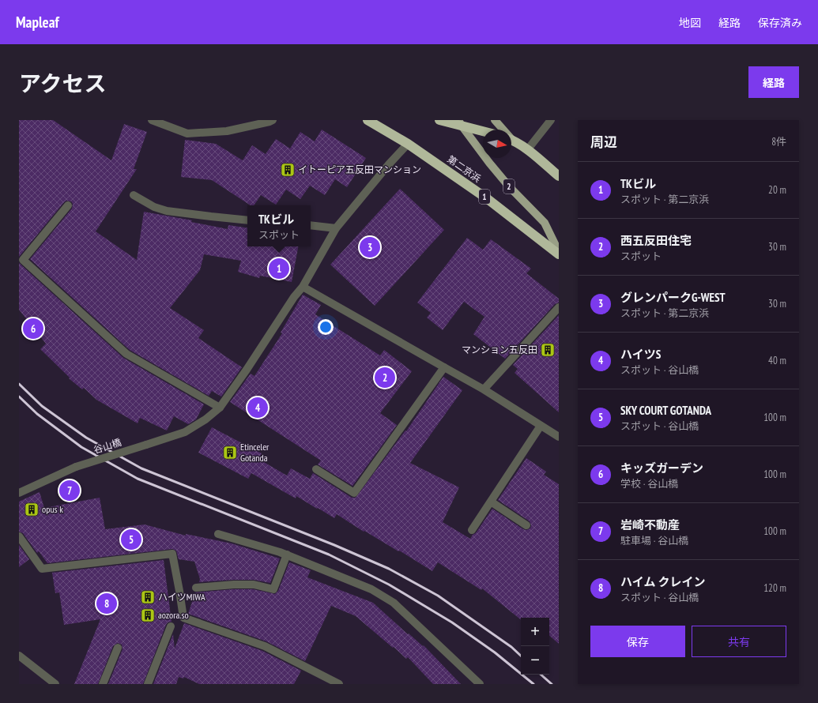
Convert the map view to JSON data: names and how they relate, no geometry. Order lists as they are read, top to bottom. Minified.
{"streets":{"highway":["第二京浜","1"],"main road":["2"],"street":["谷山橋"]},"crossings":[["第二京浜","2"],["第二京浜","谷山橋"]],"places":{"building":["イトーピア五反田マンション","マンション五反田","Etinceler Gotanda","opus k","ハイツMIWA","aozora.so"]},"north":"right","page":{"header":"Mapleaf","nav":["地図","経路","保存済み"],"title":"アクセス","buttons":["経路",["保存","共有"]],"heading":["周辺","8件"],"list":[{"mark":"1","name":"TKビル","note":"スポット · 第二京浜","value":"20 m"},{"mark":"2","name":"西五反田住宅","note":"スポット","value":"30 m"},{"mark":"3","name":"グレンパークG-WEST","note":"スポット · 第二京浜","value":"30 m"},{"mark":"4","name":"ハイツS","note":"スポット · 谷山橋","value":"40 m"},{"mark":"5","name":"SKY COURT GOTANDA","note":"スポット · 谷山橋","value":"100 m"},{"mark":"6","name":"キッズガーデン","note":"学校 · 谷山橋","value":"100 m"},{"mark":"7","name":"岩崎不動産","note":"駐車場 · 谷山橋","value":"100 m"},{"mark":"8","name":"ハイム クレイン","note":"スポット · 谷山橋","value":"120 m"}],"popup":["TKビル","スポット"],"pins":["3","1","6","2","4","7","5","8"],"map_buttons":["+","−"]}}
